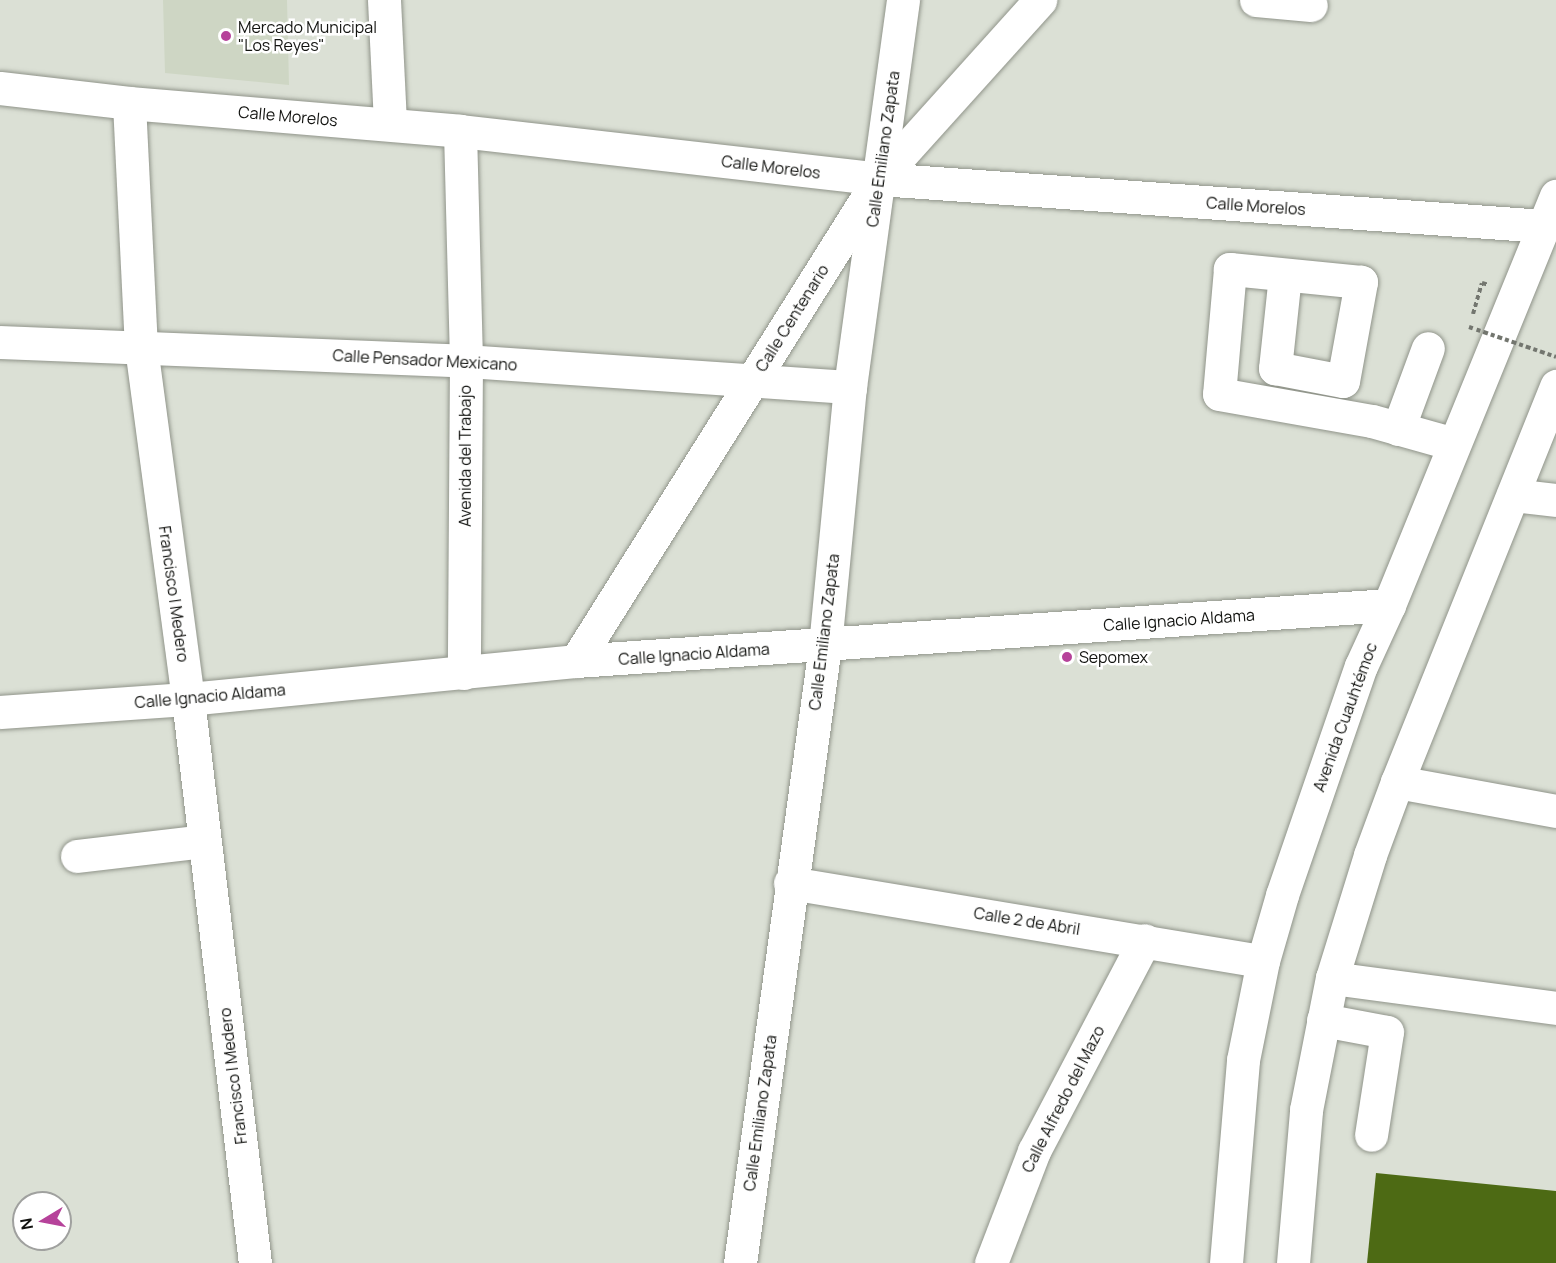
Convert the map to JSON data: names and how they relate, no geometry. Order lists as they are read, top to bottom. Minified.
{"streets":{"street":["Calle Morelos","Calle Emiliano Zapata","Calle Centenario","Calle Pensador Mexicano","Avenida del Trabajo","Francisco I Medero","Calle Ignacio Aldama","Avenida Cuauhtémoc","Calle 2 de Abril","Calle Alfredo del Mazo"]},"crossings":[["Calle Morelos","Calle Emiliano Zapata"],["Calle Morelos","Calle Centenario"],["Calle Morelos","Avenida del Trabajo"],["Calle Morelos","Francisco I Medero"],["Calle Morelos","Avenida Cuauhtémoc"],["Calle Emiliano Zapata","Calle Centenario"],["Calle Emiliano Zapata","Calle Pensador Mexicano"],["Calle Emiliano Zapata","Calle Ignacio Aldama"],["Calle Emiliano Zapata","Calle 2 de Abril"],["Calle Centenario","Calle Pensador Mexicano"],["Calle Centenario","Calle Ignacio Aldama"],["Calle Pensador Mexicano","Avenida del Trabajo"],["Calle Pensador Mexicano","Francisco I Medero"],["Avenida del Trabajo","Calle Ignacio Aldama"],["Francisco I Medero","Calle Ignacio Aldama"],["Calle Ignacio Aldama","Avenida Cuauhtémoc"],["Avenida Cuauhtémoc","Calle 2 de Abril"],["Calle 2 de Abril","Calle Alfredo del Mazo"]],"places":["Mercado Municipal \"Los Reyes\"","Sepomex"],"north":"left"}
